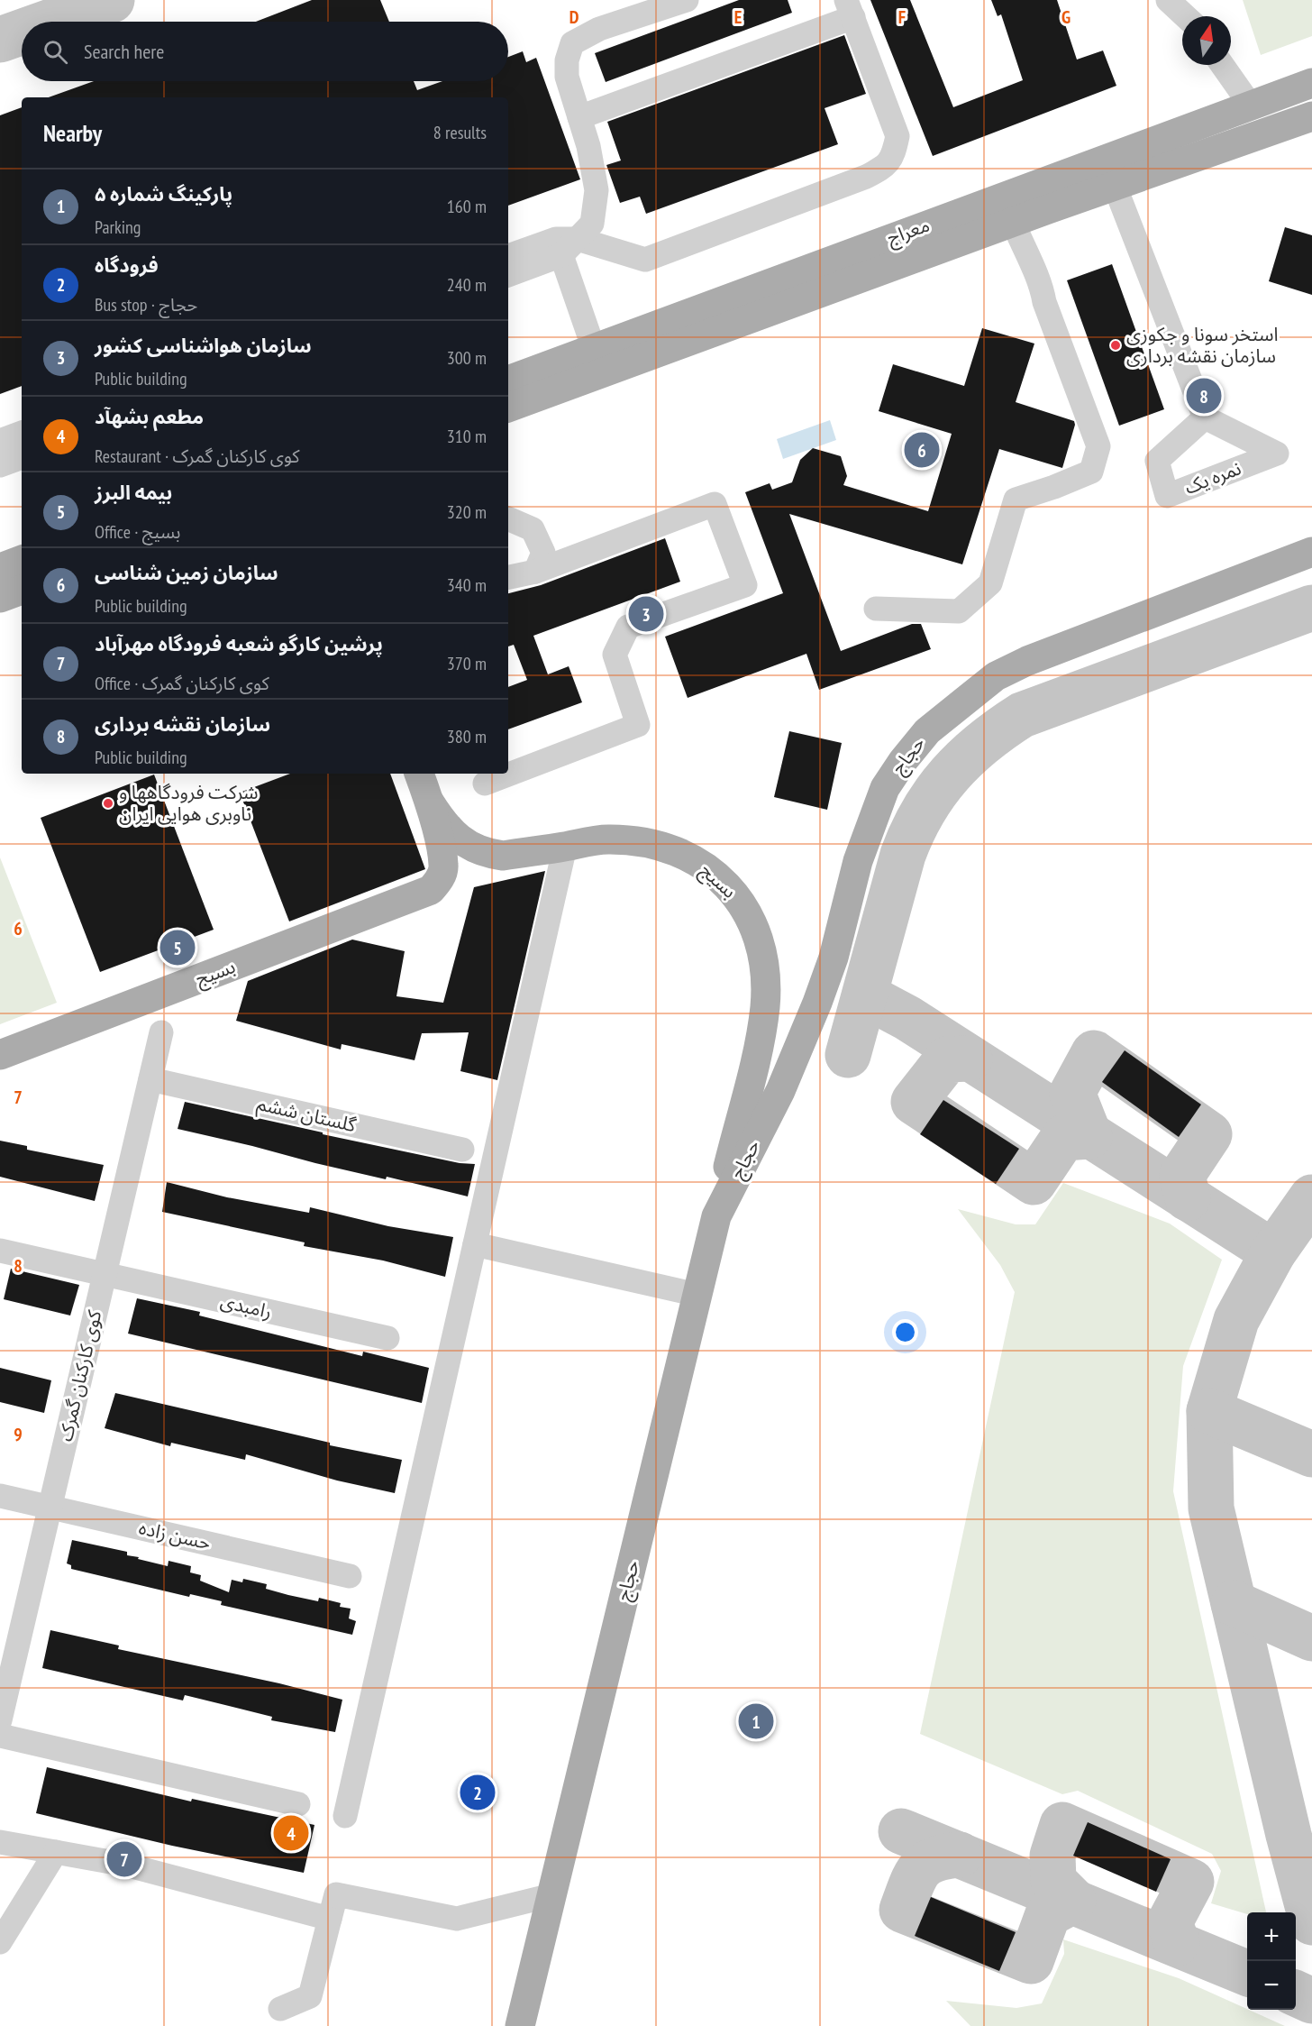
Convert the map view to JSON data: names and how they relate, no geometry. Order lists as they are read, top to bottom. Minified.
{"streets":{"main road":["معراج","حجاج","بسیج"],"street":["گلستان ششم","رامبدی","کوی کارکنان گمرک","حسن زاده"]},"crossings":[["حجاج","بسیج"],["گلستان ششم","کوی کارکنان گمرک"],["رامبدی","کوی کارکنان گمرک"],["کوی کارکنان گمرک","حسن زاده"]],"places":["استخر سونا و جکوزی سازمان نقشه برداری","شرکت فرودگاهها و ناوبری هوایی ایران"],"north":"top","page":{"search":"Search here","heading":["Nearby","8 results"],"list":[{"mark":"1","name":"پارکینگ شماره ۵","note":"Parking","value":"160 m"},{"mark":"2","name":"فرودگاه","note":"Bus stop · حجاج","value":"240 m"},{"mark":"3","name":"سازمان هواشناسی کشور","note":"Public building","value":"300 m"},{"mark":"4","name":"مطعم بشهآد","note":"Restaurant · کوی کارکنان گمرک","value":"310 m"},{"mark":"5","name":"بیمه البرز","note":"Office · بسیج","value":"320 m"},{"mark":"6","name":"سازمان زمین شناسی","note":"Public building","value":"340 m"},{"mark":"7","name":"پرشین کارگو شعبه فرودگاه مهرآباد","note":"Office · کوی کارکنان گمرک","value":"370 m"},{"mark":"8","name":"سازمان نقشه برداری","note":"Public building","value":"380 m"}],"pins":["8","6","3","5","1","2","4","7"],"map_buttons":["+","−"]},"grid":{"columns":["D","E","F","G"],"rows":["6","7","8","9"]}}
